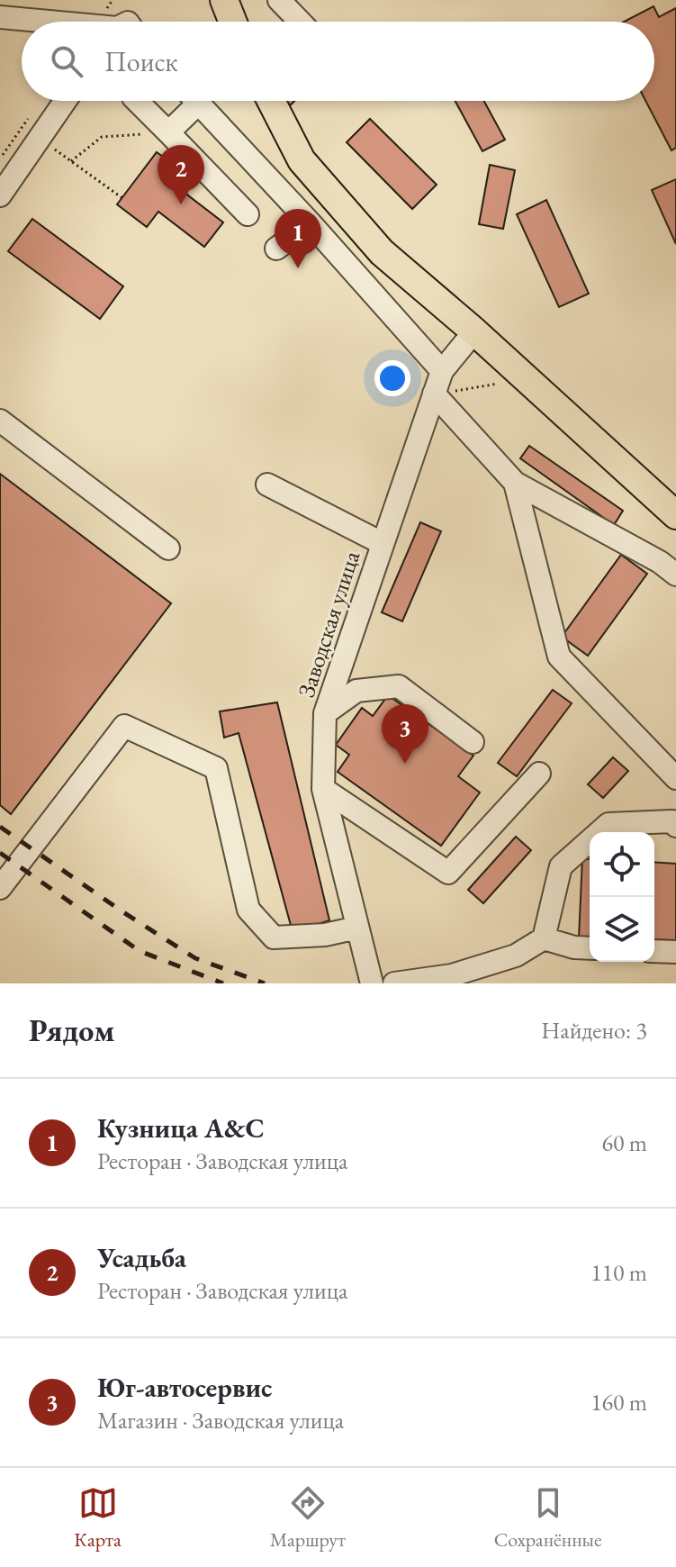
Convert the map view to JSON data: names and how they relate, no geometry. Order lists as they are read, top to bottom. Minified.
{"streets":{"street":["Заводская улица"]},"page":{"search":"Поиск","pins":["2","1","3"],"heading":["Рядом","Найдено: 3"],"list":[{"mark":"1","name":"Кузница А&С","note":"Ресторан · Заводская улица","value":"60 m"},{"mark":"2","name":"Усадьба","note":"Ресторан · Заводская улица","value":"110 m"},{"mark":"3","name":"Юг-автосервис","note":"Магазин · Заводская улица","value":"160 m"}],"nav":["Карта","Маршрут","Сохранённые"]}}
